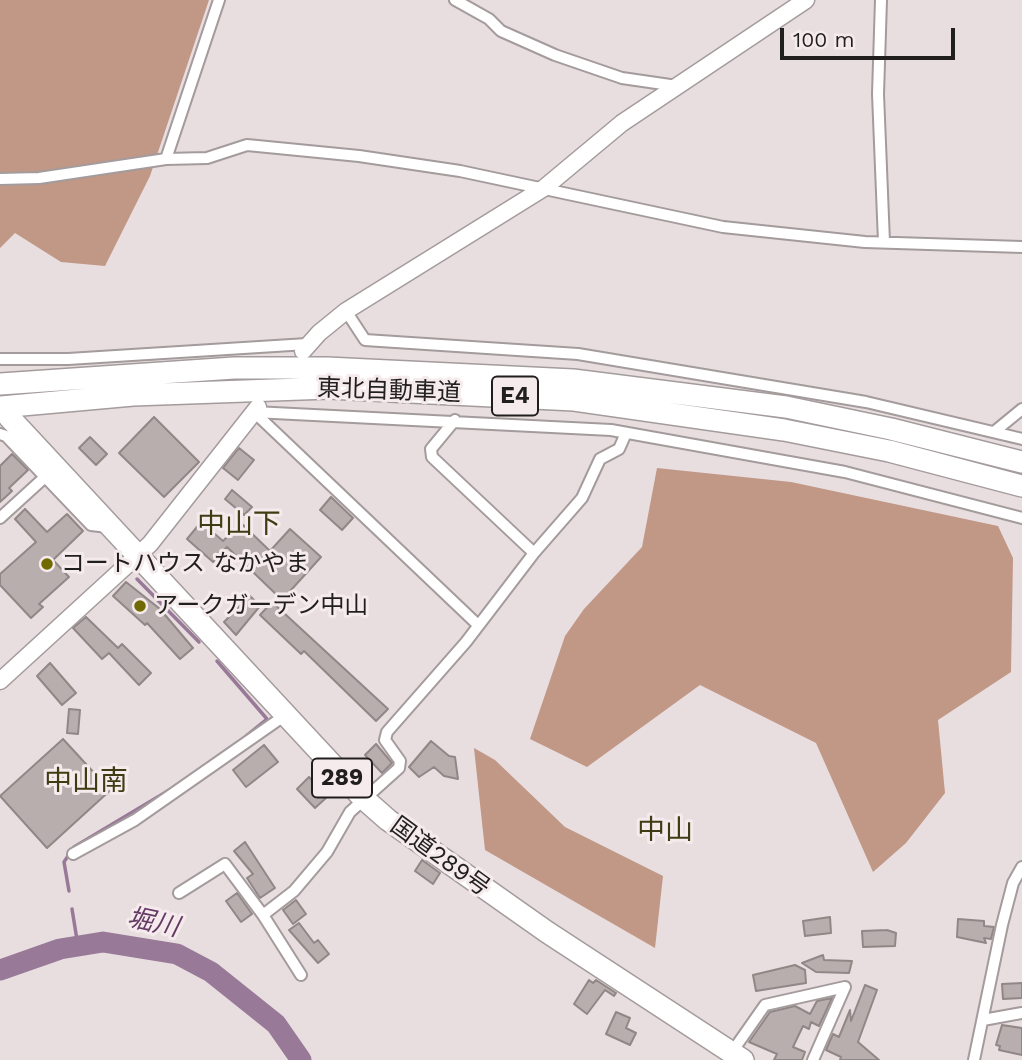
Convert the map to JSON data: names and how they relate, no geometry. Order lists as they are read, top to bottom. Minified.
{"streets":{"highway":["東北自動車道","E4","289","国道289号"]},"crossings":[["東北自動車道","国道289号"]],"districts":["中山下","中山南","中山"],"water":["堀川"],"places":["コートハウス なかやま","アークガーデン中山"],"scale_bar":"100 m"}
